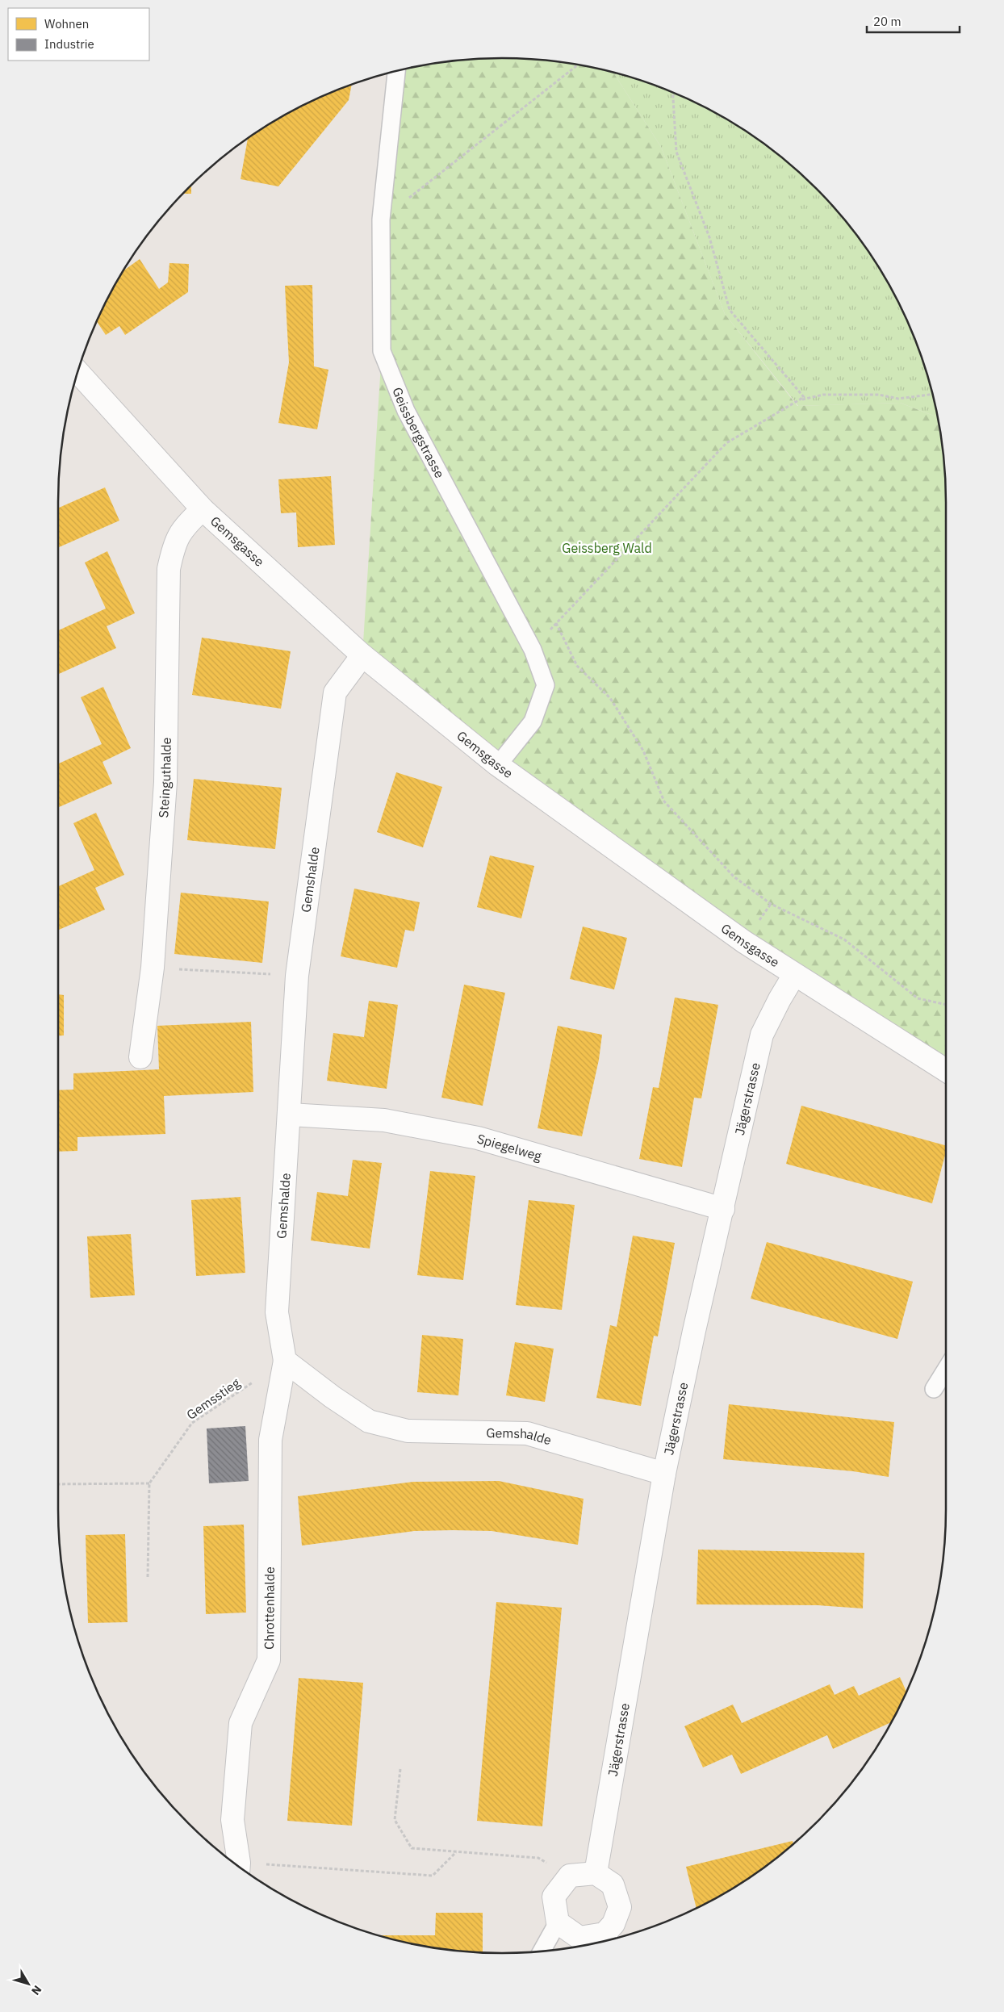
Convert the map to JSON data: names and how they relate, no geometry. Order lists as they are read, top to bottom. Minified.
{"streets":{"street":["Gemsgasse","Steinguthalde","Gemshalde","Jägerstrasse","Spiegelweg","Chrottenhalde"],"lane":["Geissbergstrasse"],"path":["Gemsstieg"]},"crossings":[["Geissbergstrasse","Gemsgasse"],["Gemsgasse","Steinguthalde"],["Gemsgasse","Gemshalde"],["Gemsgasse","Jägerstrasse"],["Gemshalde","Jägerstrasse"],["Gemshalde","Spiegelweg"],["Gemshalde","Gemsstieg"],["Gemshalde","Chrottenhalde"],["Jägerstrasse","Spiegelweg"],["Gemsstieg","Chrottenhalde"]],"parks":["Geissberg Wald"],"legend":["Wohnen","Industrie"],"scale_bar":"20 m","north":"bottom right"}
